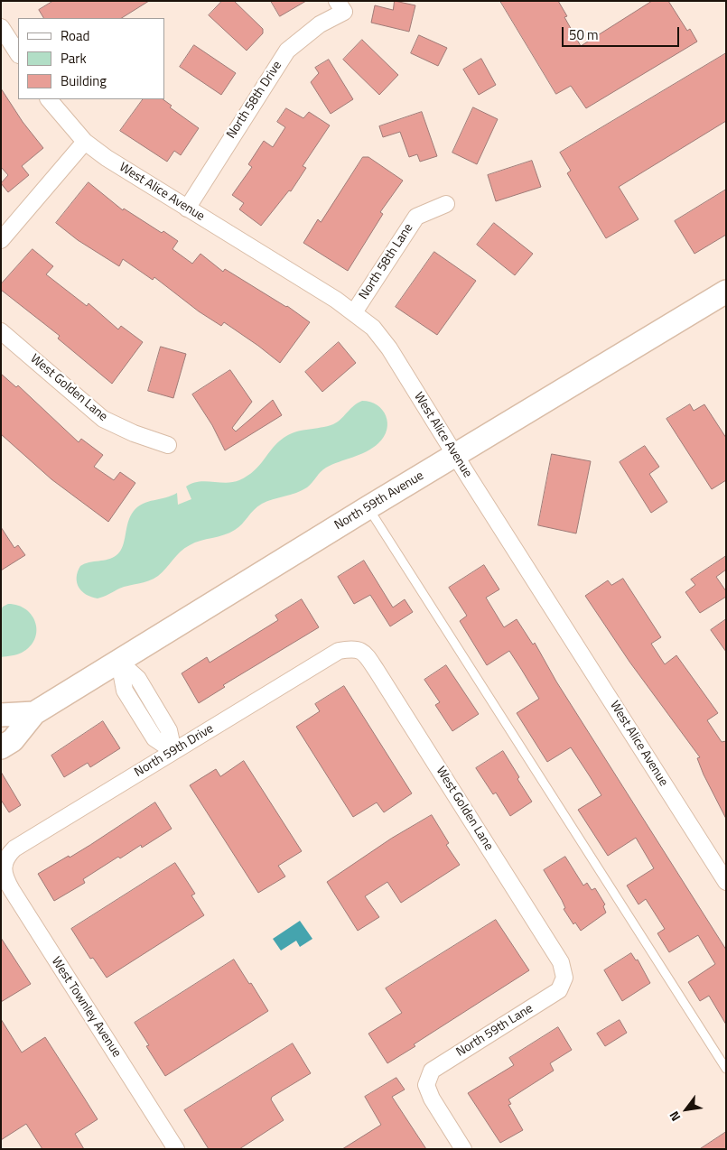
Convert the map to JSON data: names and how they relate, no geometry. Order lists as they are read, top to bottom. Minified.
{"streets":{"main road":["North 59th Avenue"],"street":["North 58th Drive","West Alice Avenue","North 58th Lane","West Golden Lane","North 59th Drive","West Townley Avenue","North 59th Lane"]},"crossings":[["North 58th Drive","West Alice Avenue"],["West Alice Avenue","North 58th Lane"],["West Alice Avenue","North 59th Avenue"],["West Golden Lane","North 59th Drive"],["West Golden Lane","North 59th Lane"],["North 59th Drive","West Townley Avenue"]],"legend":["Road","Park","Building"],"scale_bar":"50 m","north":"bottom left"}
